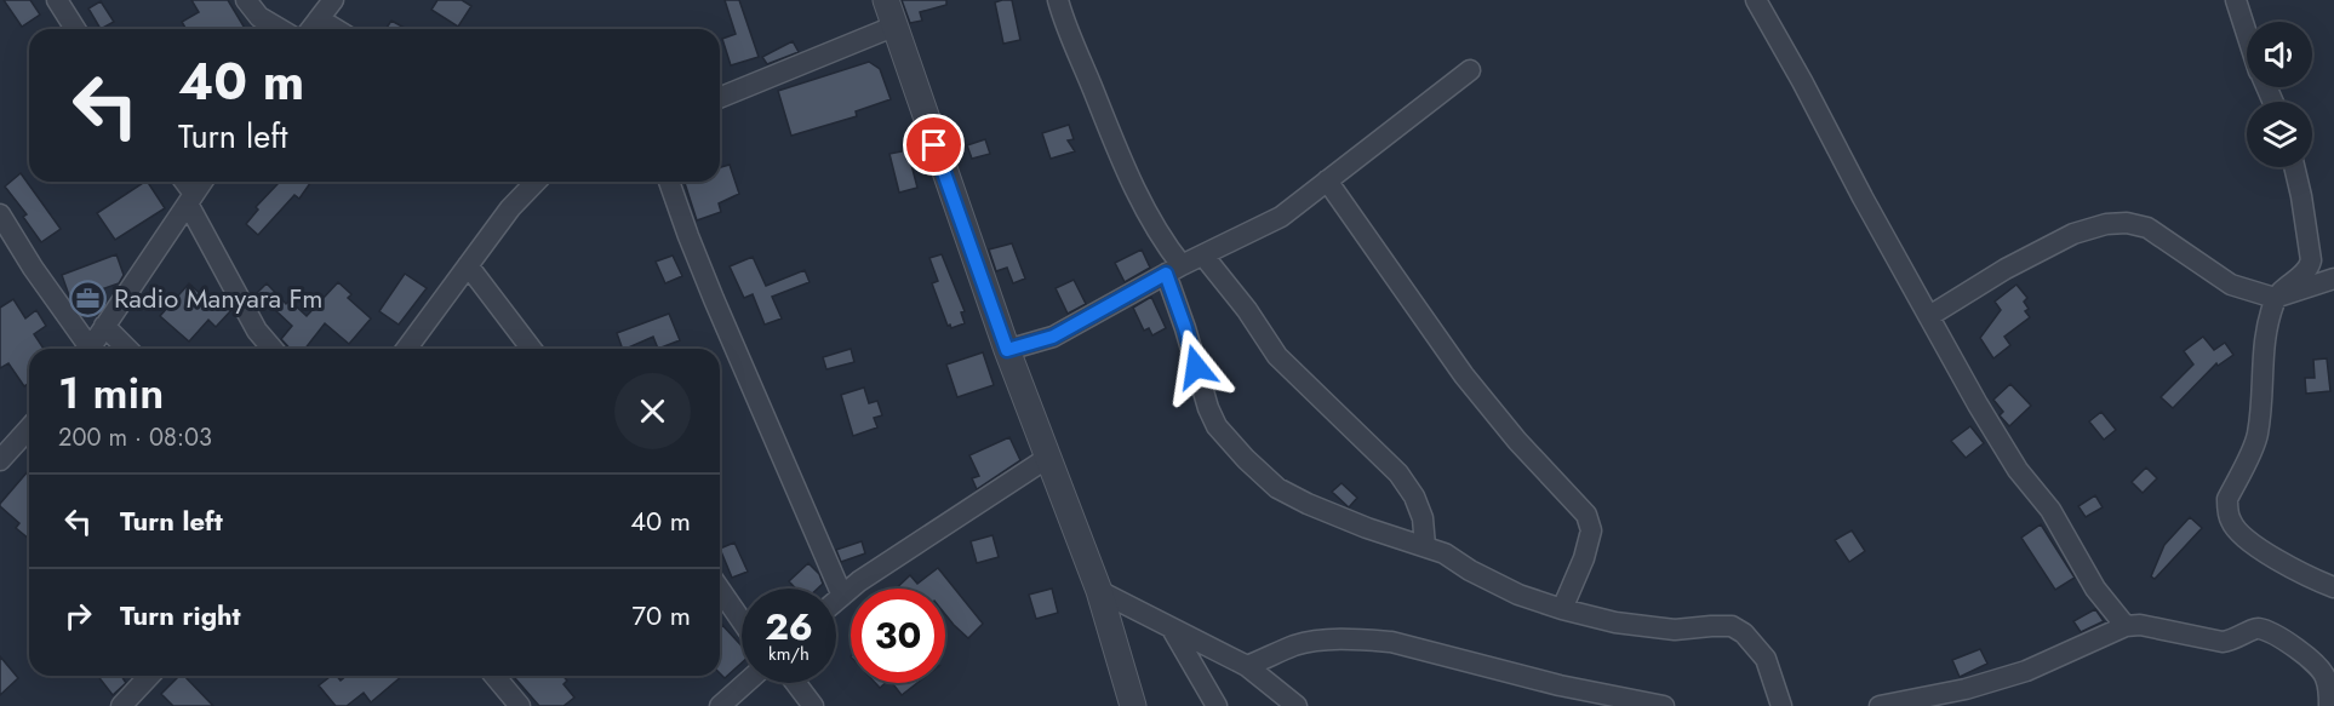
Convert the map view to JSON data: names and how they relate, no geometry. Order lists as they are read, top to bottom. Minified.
{"places":{"office":["Radio Manyara Fm"]},"page":{"turn":["40 m","Turn left"],"heading":["1 min","200 m · 08:03"],"list":[{"name":"Turn left","value":"40 m"},{"name":"Turn right","value":"70 m"}],"speed":"26 km/h","limit":"30"}}
